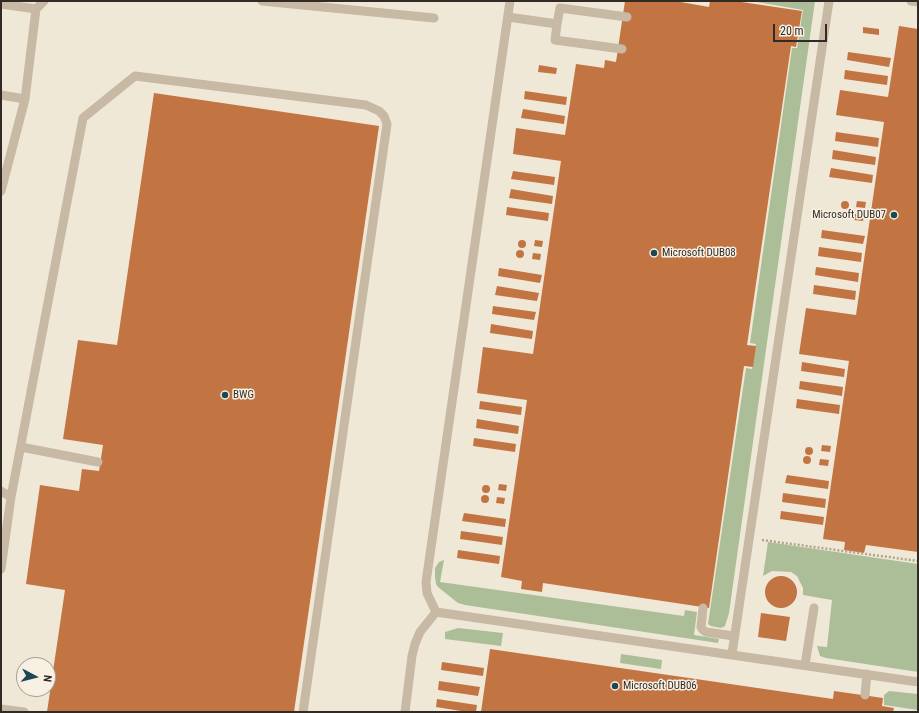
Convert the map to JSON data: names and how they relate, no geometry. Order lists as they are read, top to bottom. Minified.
{"places":["Microsoft DUB07","Microsoft DUB08","BWG","Microsoft DUB06"],"scale_bar":"20 m","north":"right"}
